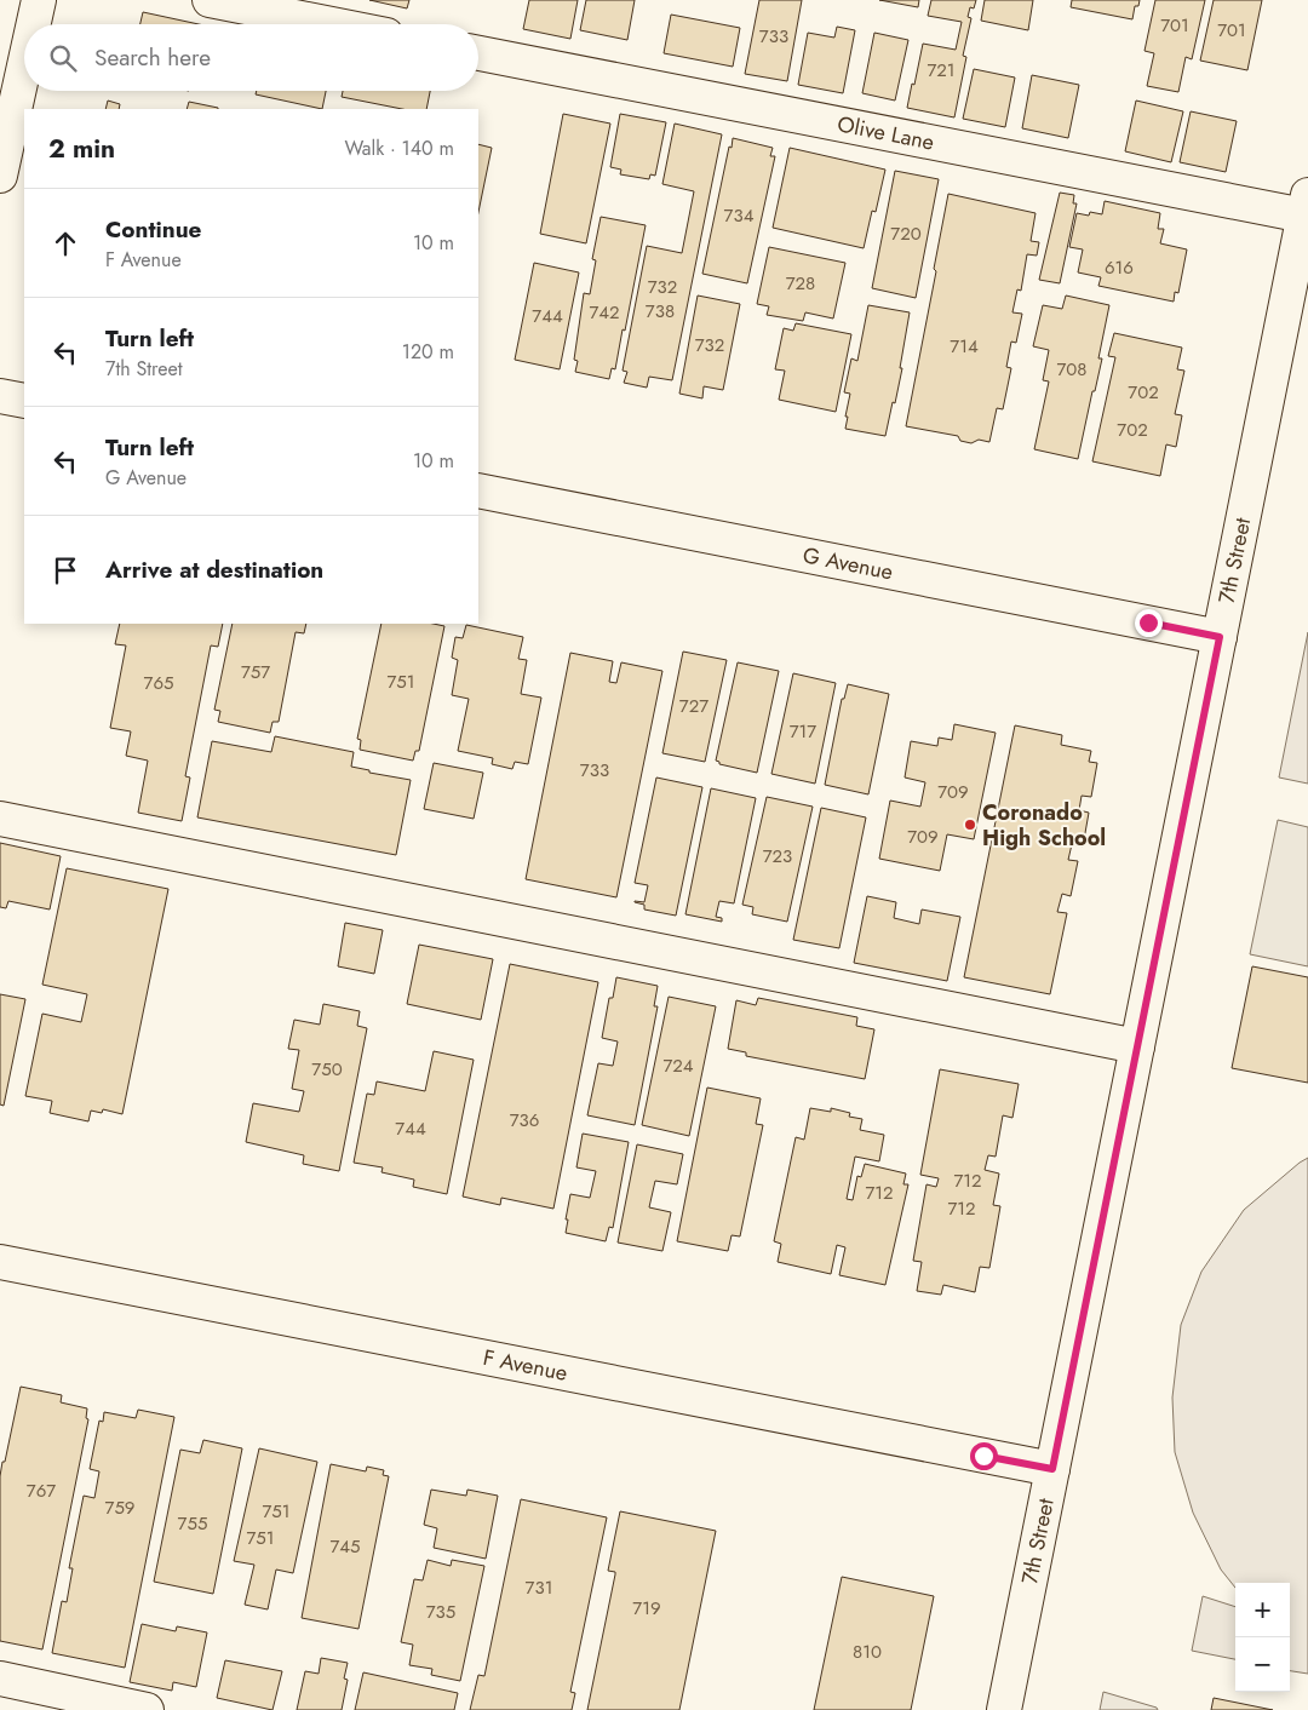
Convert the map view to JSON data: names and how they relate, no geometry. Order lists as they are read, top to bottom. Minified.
{"streets":{"street":["Olive Lane","7th Street","G Avenue","F Avenue"]},"crossings":[["Olive Lane","7th Street"],["7th Street","G Avenue"],["7th Street","F Avenue"]],"places":["Coronado High School"],"house_numbers":["701","701","733","721","734","720","616","728","732","738","742","744","732","714","708","702","702","757","751","765","727","717","733","709","709","723","724","750","736","744","712","712","712","767","759","751","755","751","745","731","719","735","810"],"page":{"search":"Search here","heading":["2 min","Walk · 140 m"],"list":[["Continue","F Avenue","10 m"],["Turn left","7th Street","120 m"],["Turn left","G Avenue","10 m"],"Arrive at destination"],"map_buttons":["+","−"]}}
